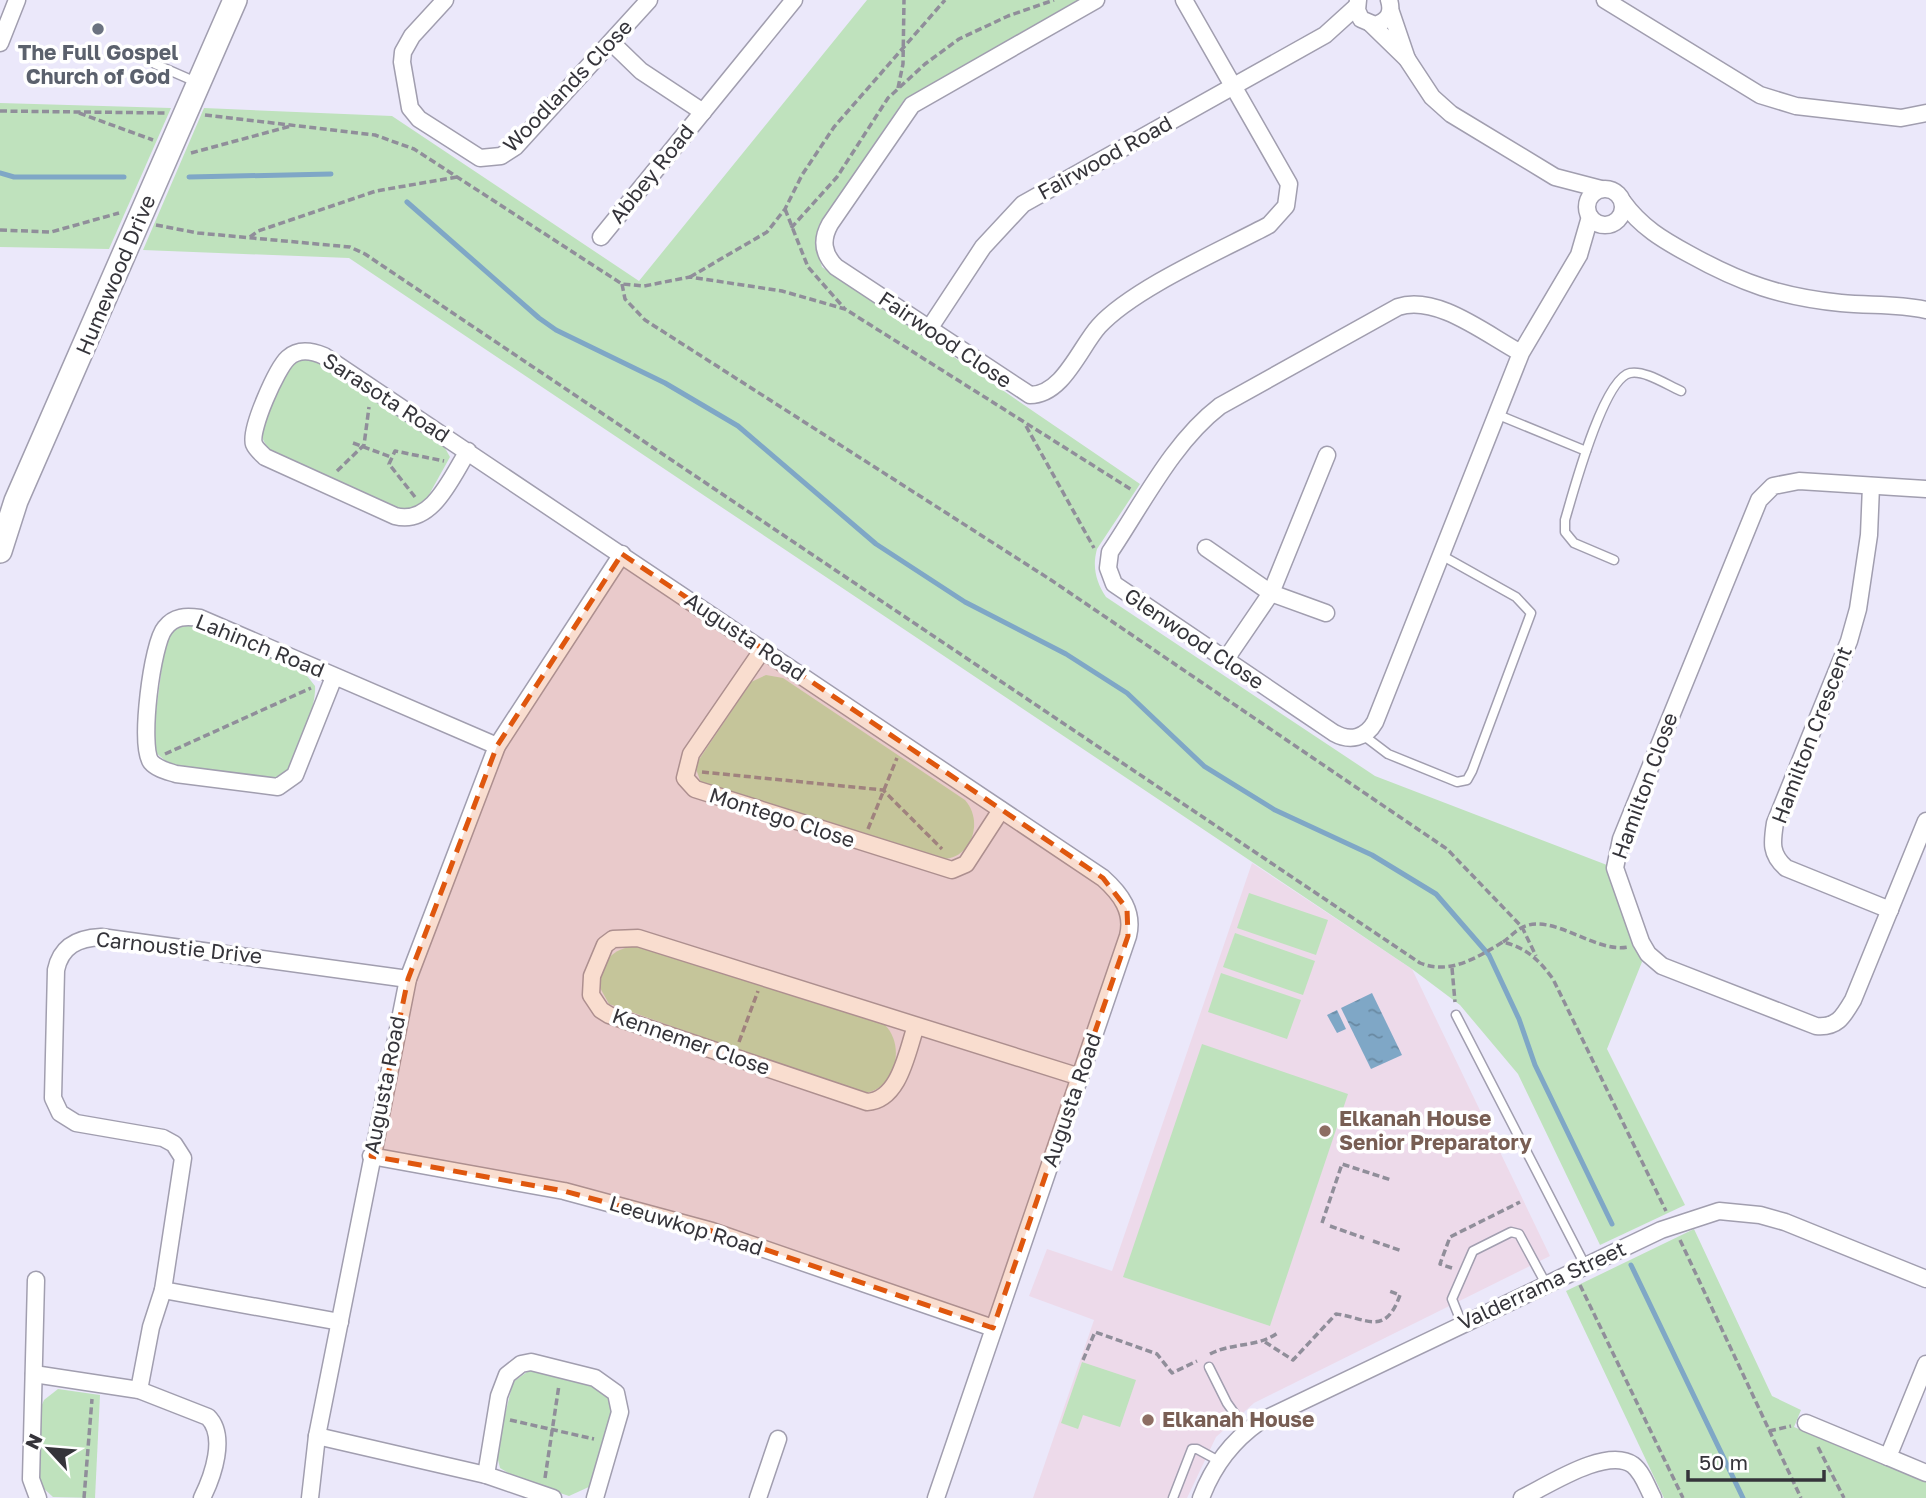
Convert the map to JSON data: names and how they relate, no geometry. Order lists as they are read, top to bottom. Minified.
{"streets":{"street":["Woodlands Close","Fairwood Road","Abbey Road","Humewood Drive","Fairwood Close","Sarasota Road","Augusta Road","Glenwood Close","Lahinch Road","Hamilton Crescent","Hamilton Close","Montego Close","Carnoustie Drive","Kennemer Close","Leeuwkop Road","Valderrama Street"]},"crossings":[["Woodlands Close","Abbey Road"],["Fairwood Road","Fairwood Close"],["Sarasota Road","Augusta Road"],["Augusta Road","Lahinch Road"],["Augusta Road","Montego Close"],["Augusta Road","Carnoustie Drive"],["Augusta Road","Kennemer Close"],["Augusta Road","Leeuwkop Road"],["Hamilton Crescent","Hamilton Close"]],"places":["The Full Gospel Church of God","Elkanah House Senior Preparatory","Elkanah House"],"scale_bar":"50 m","north":"top left"}
